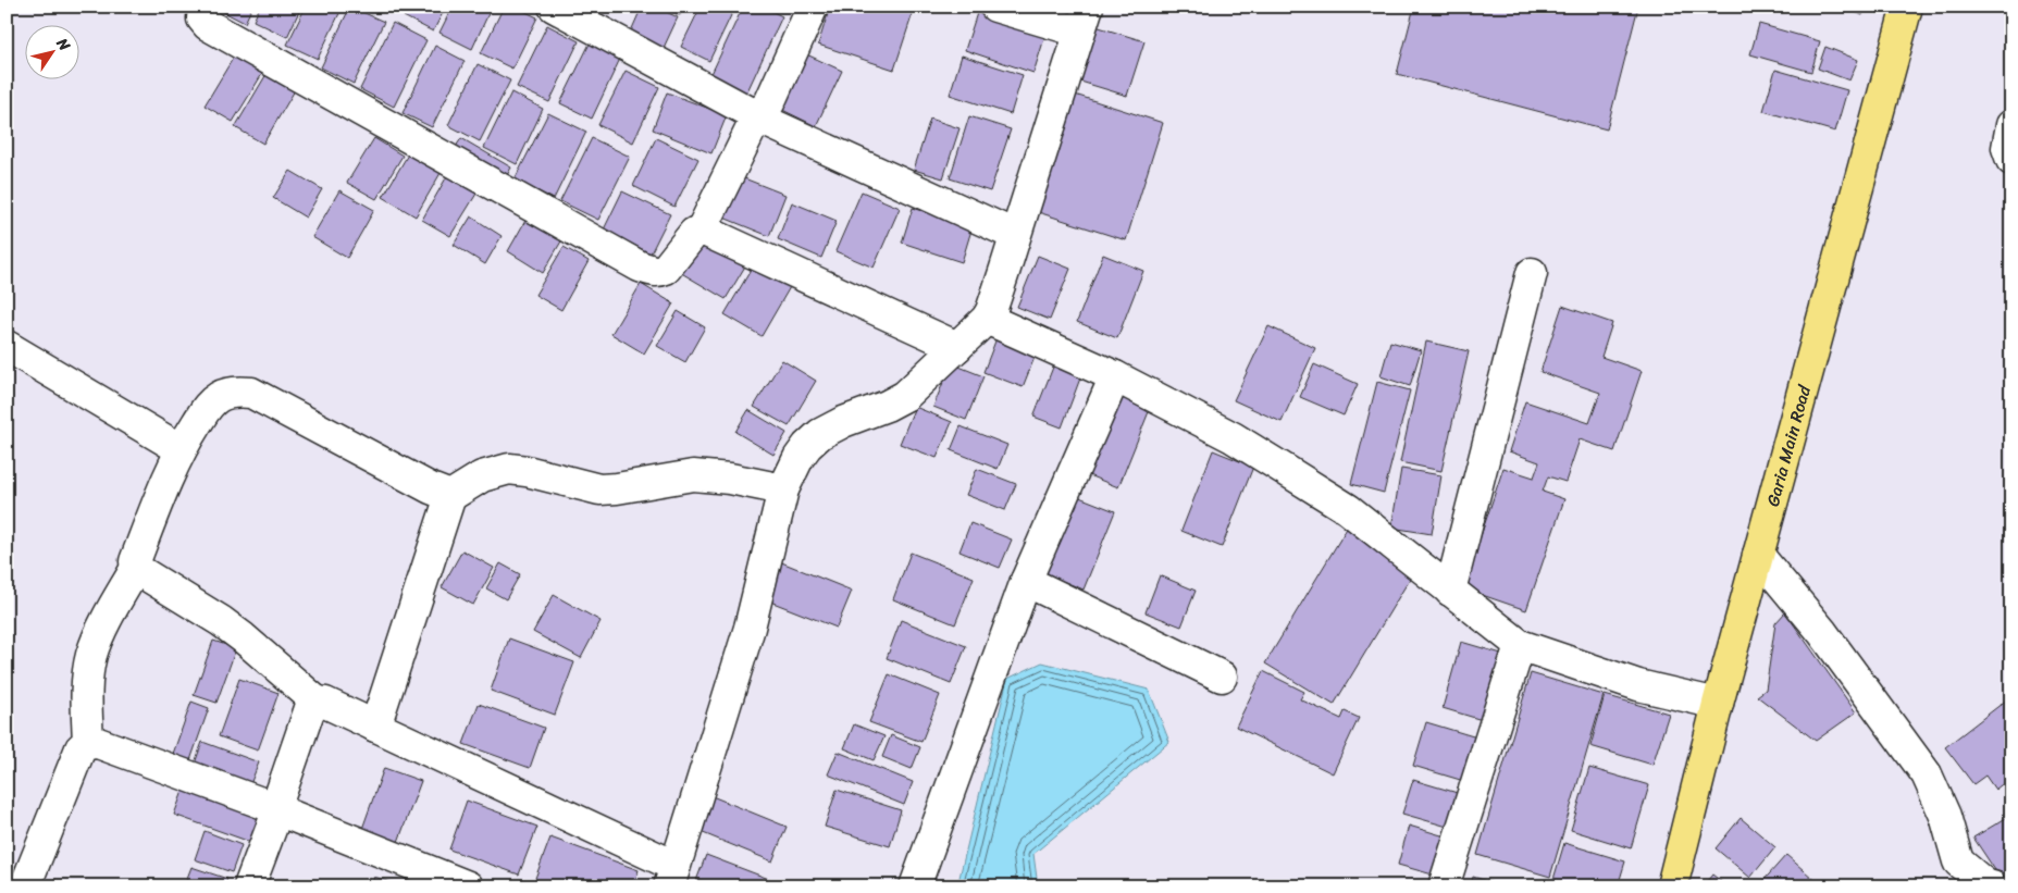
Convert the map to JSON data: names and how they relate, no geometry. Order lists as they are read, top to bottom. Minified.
{"streets":{"main road":["Garia Main Road"]},"north":"top right"}
